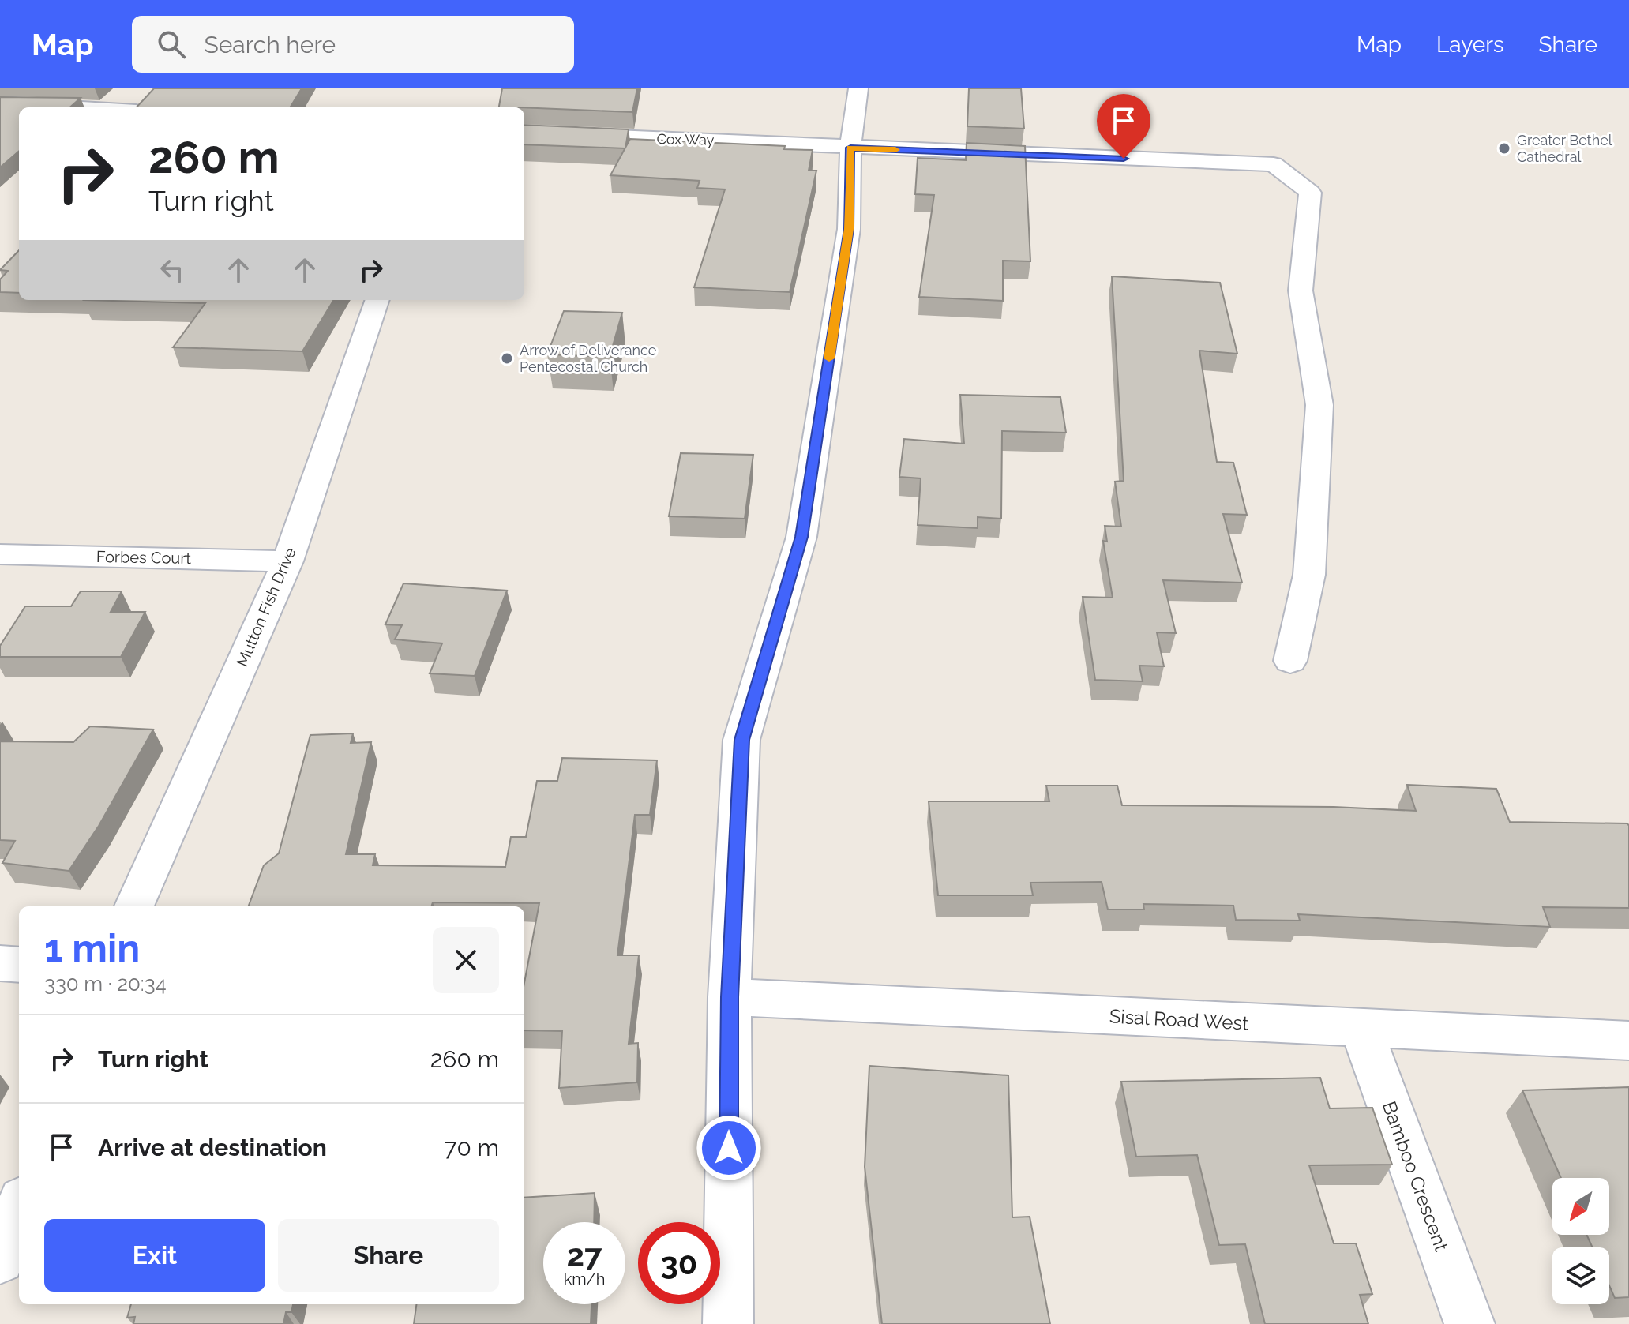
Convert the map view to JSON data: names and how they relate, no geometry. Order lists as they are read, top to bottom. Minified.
{"streets":{"street":["Cox Way","Forbes Court","Mutton Fish Drive","Sisal Road West","Bamboo Crescent"]},"crossings":[["Forbes Court","Mutton Fish Drive"],["Sisal Road West","Bamboo Crescent"]],"places":["Greater Bethel Cathedral","Arrow of Deliverance Pentecostal Church"],"north":"bottom left","page":{"header":"Map","search":"Search here","nav":["Map","Layers","Share"],"turn":["260 m","Turn right"],"heading":["1 min","330 m · 20:34"],"list":[{"name":"Turn right","value":"260 m"},{"name":"Arrive at destination","value":"70 m"}],"buttons":["Exit","Share"],"speed":"27 km/h","limit":"30"}}
